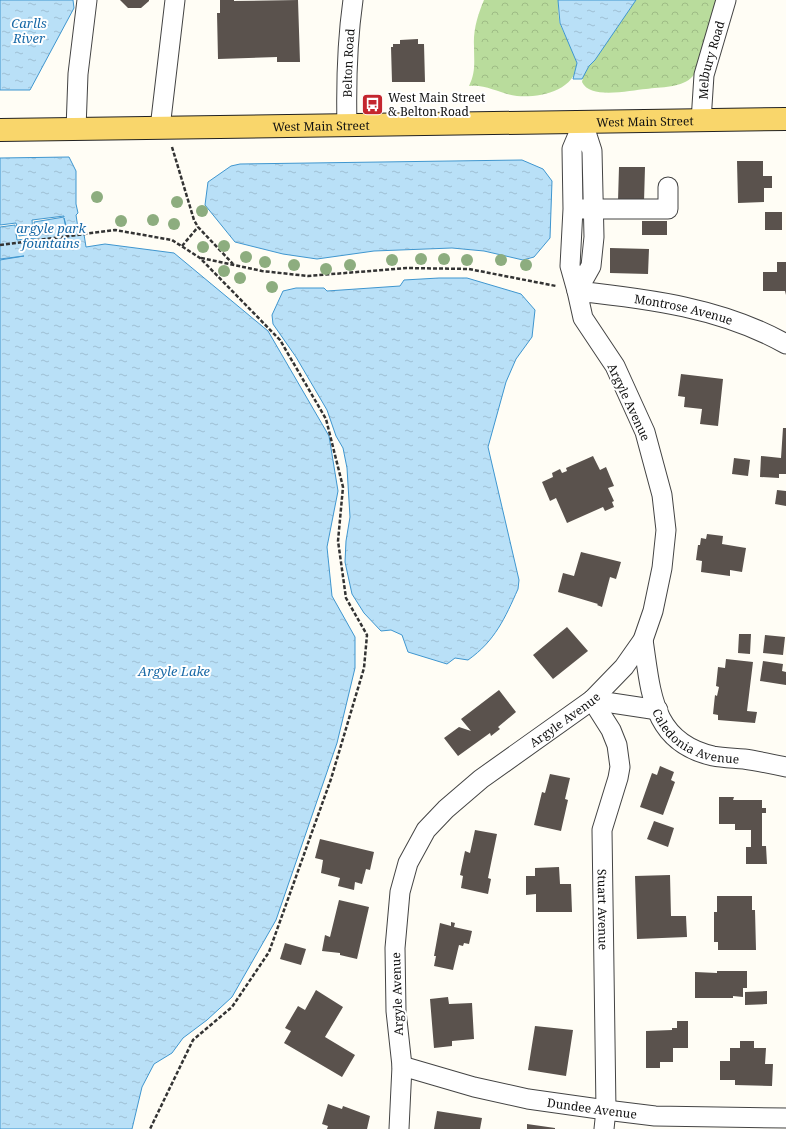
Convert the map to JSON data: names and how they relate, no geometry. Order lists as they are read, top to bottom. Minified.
{"streets":{"main road":["West Main Street"],"street":["Melbury Road","Belton Road","Montrose Avenue","Argyle Avenue","Caledonia Avenue","Stuart Avenue","Dundee Avenue"]},"crossings":[["Melbury Road","West Main Street"],["Belton Road","West Main Street"],["West Main Street","Argyle Avenue"],["Montrose Avenue","Argyle Avenue"],["Argyle Avenue","Caledonia Avenue"],["Argyle Avenue","Stuart Avenue"],["Argyle Avenue","Dundee Avenue"],["Stuart Avenue","Dundee Avenue"]],"water":["Carlls River","argyle park fountains","Argyle Lake"],"places":{"bus stop":["West Main Street & Belton Road"]}}
